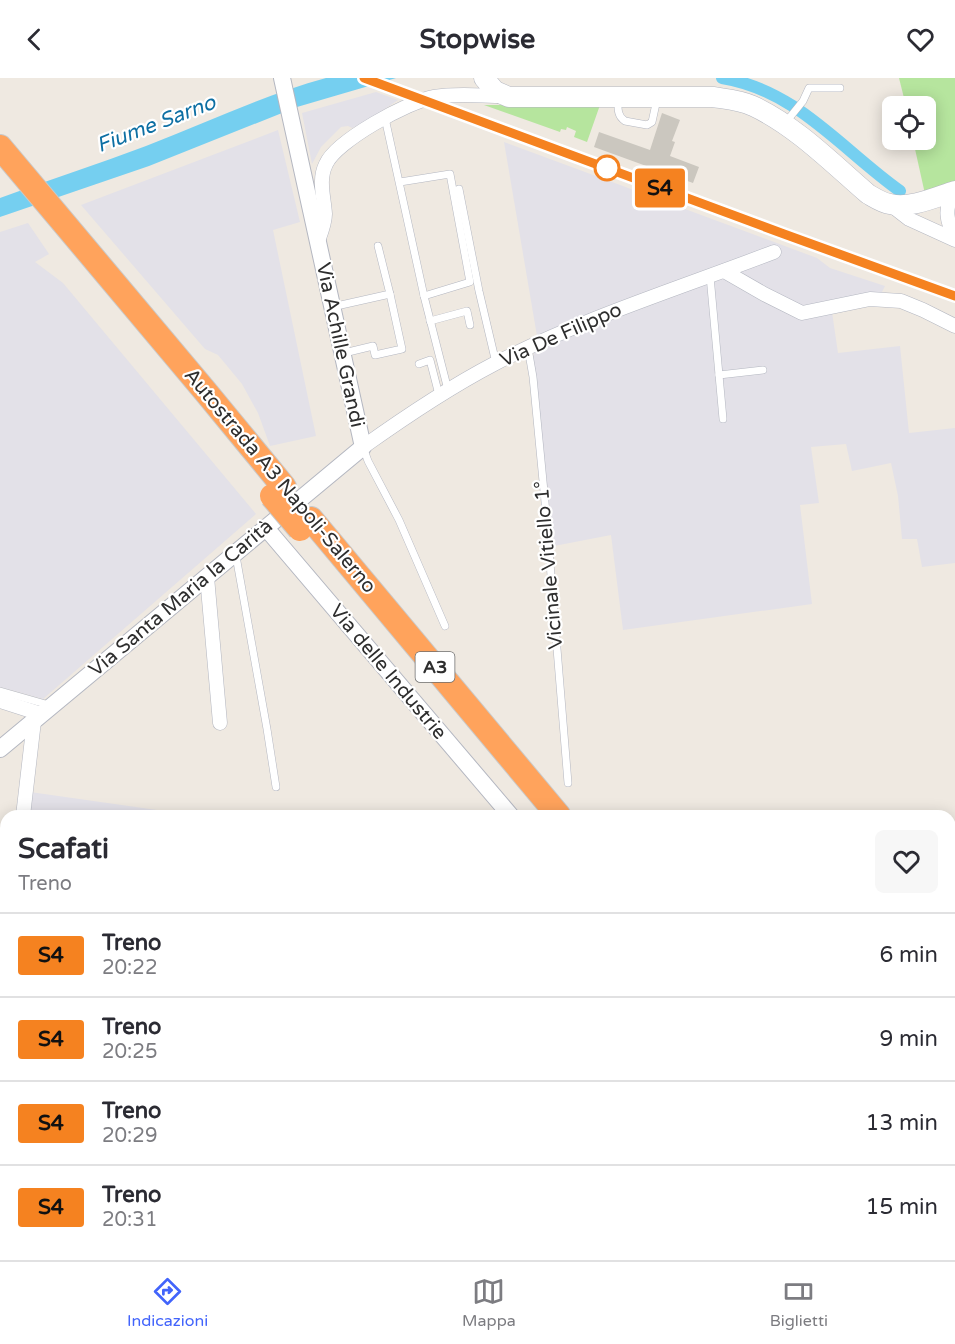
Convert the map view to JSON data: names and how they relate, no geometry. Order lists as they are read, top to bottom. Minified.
{"streets":{"highway":["Autostrada A3 Napoli-Salerno","A3"],"street":["Via De Filippo","Via Achille Grandi","Via Santa Maria la Carità","Via delle Industrie"],"lane":["Vicinale Vitiello 1°"]},"crossings":[["Via De Filippo","Via Achille Grandi"],["Via De Filippo","Vicinale Vitiello 1°"],["Via De Filippo","Via Santa Maria la Carità"],["Via Achille Grandi","Via Santa Maria la Carità"],["Via Santa Maria la Carità","Via delle Industrie"]],"water":["Fiume Sarno"],"page":{"header":"Stopwise","on_map":"S4","heading":["Scafati","Treno"],"list":[{"mark":"S4","name":"Treno","note":"20:22","value":"6 min"},{"mark":"S4","name":"Treno","note":"20:25","value":"9 min"},{"mark":"S4","name":"Treno","note":"20:29","value":"13 min"},{"mark":"S4","name":"Treno","note":"20:31","value":"15 min"}],"tabs":["Indicazioni","Mappa","Biglietti"]}}
